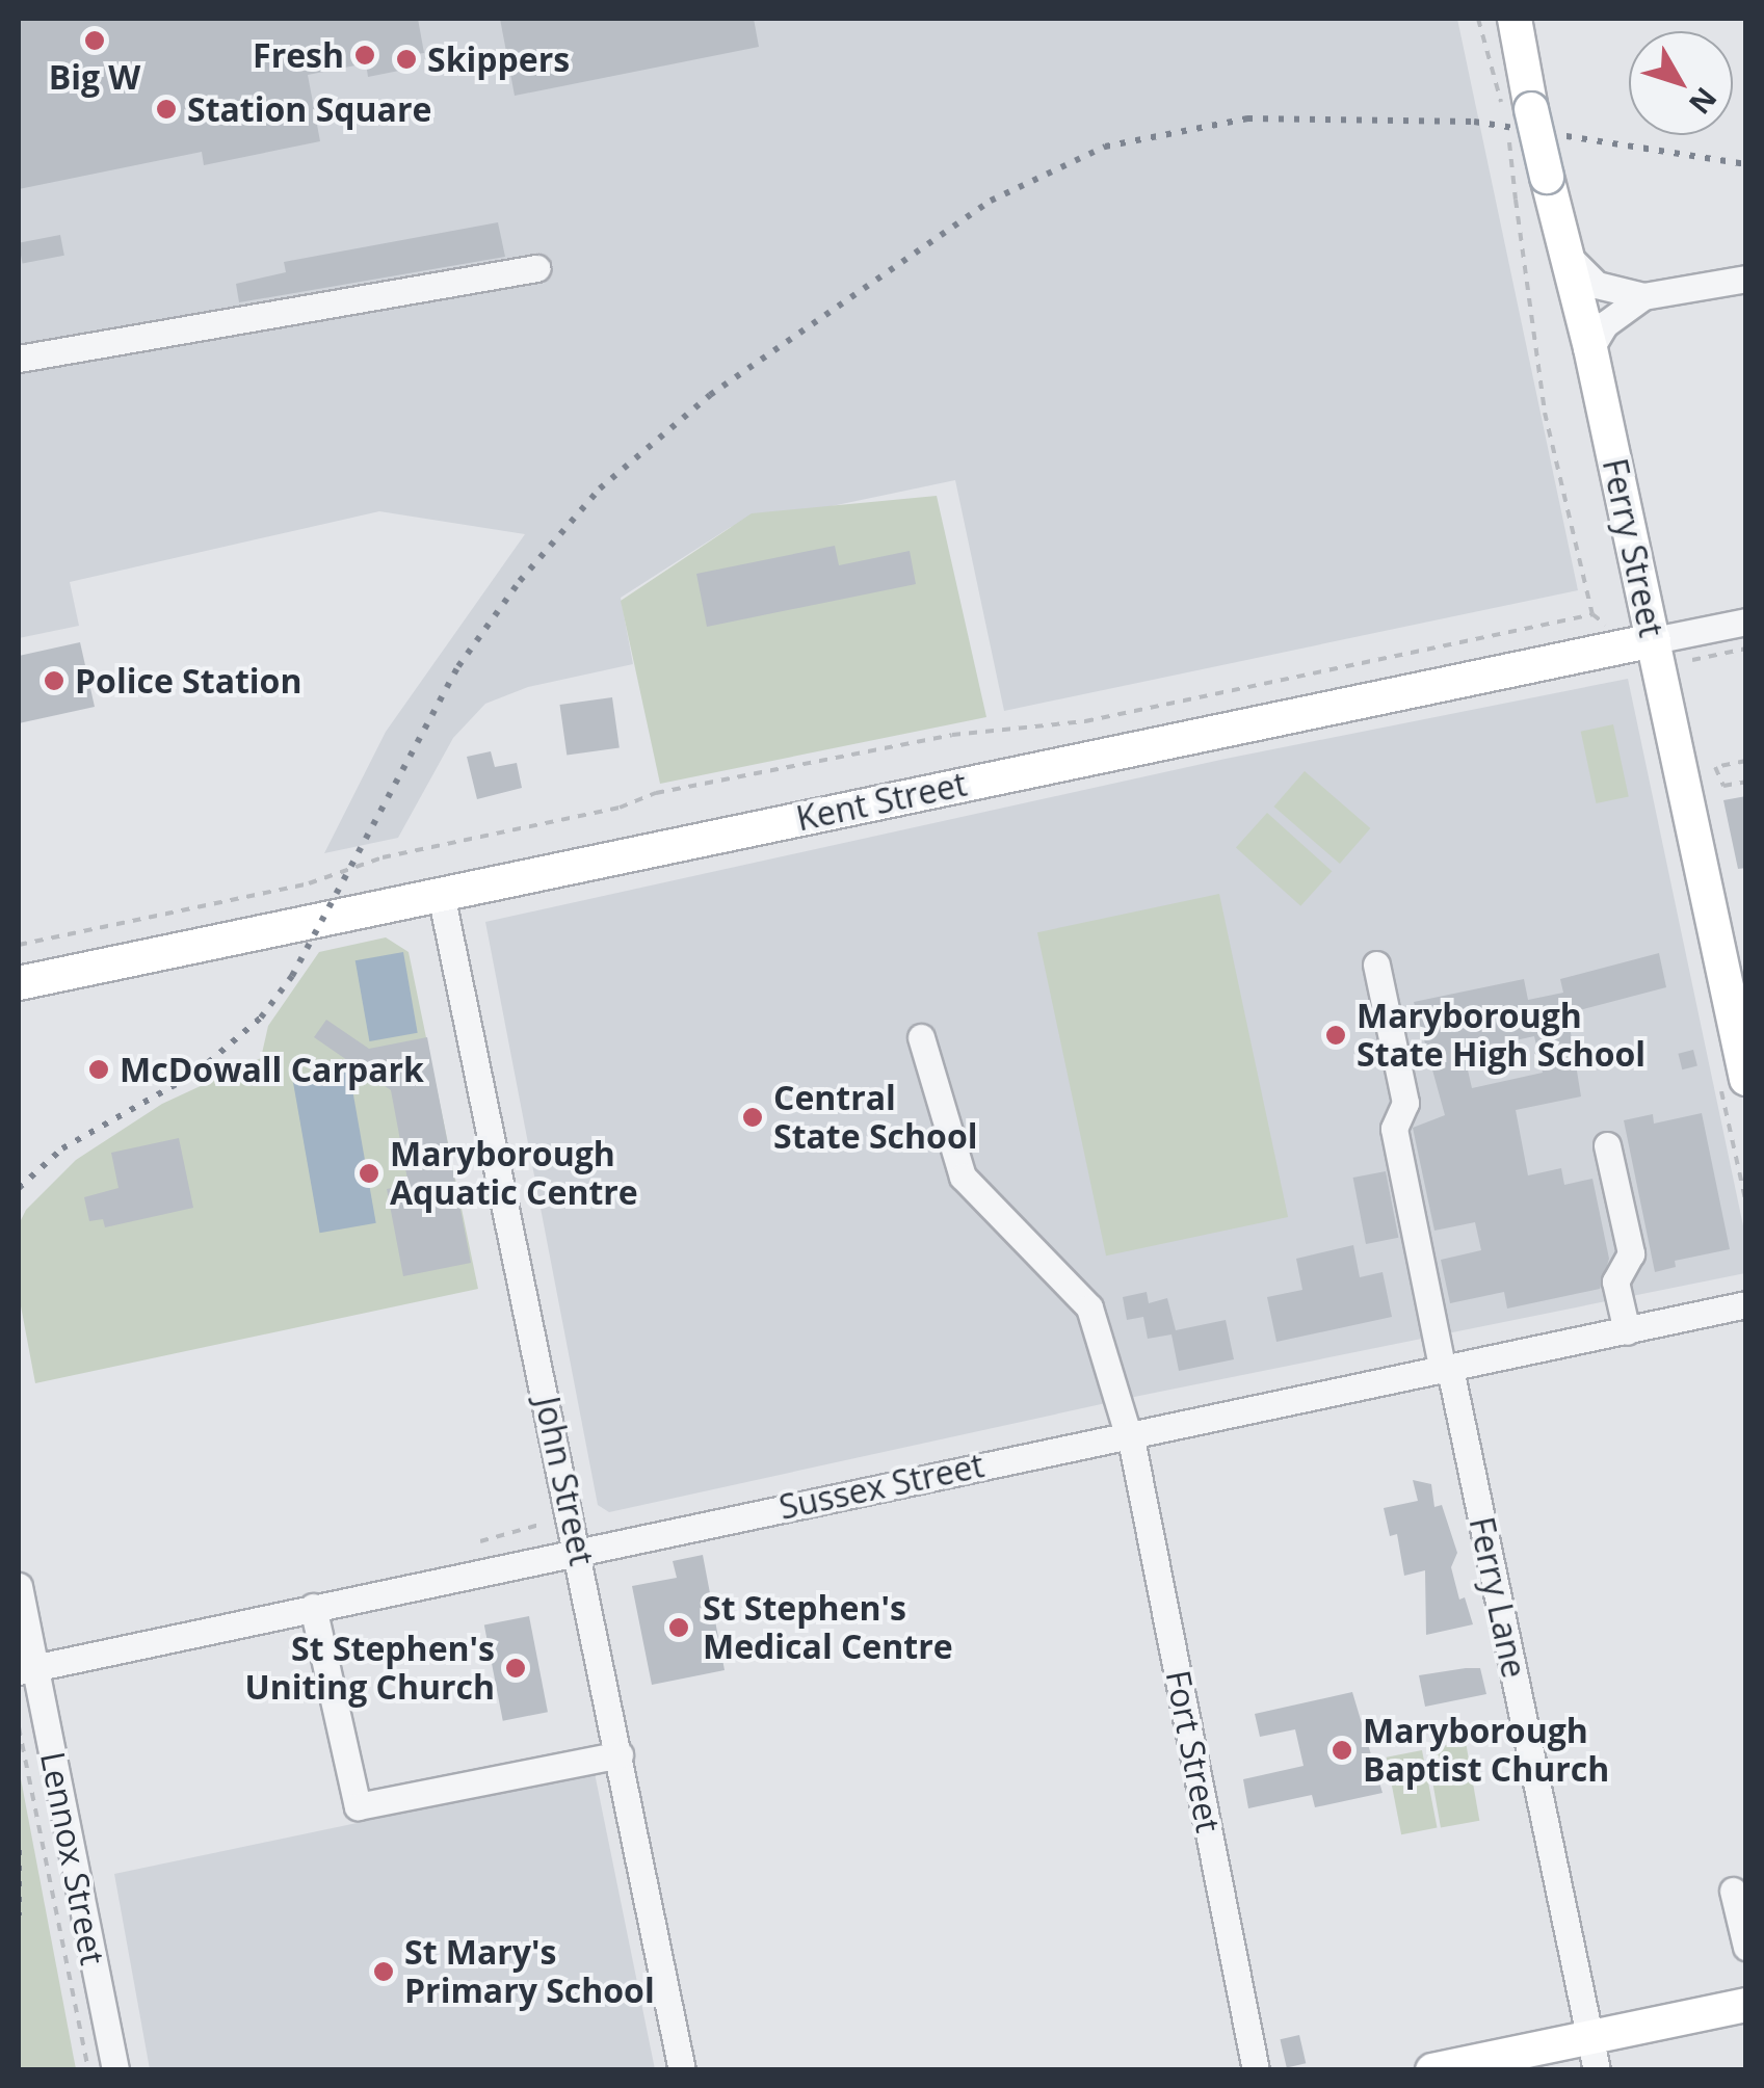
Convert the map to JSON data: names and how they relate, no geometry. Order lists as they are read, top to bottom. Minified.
{"streets":{"main road":["Ferry Street","Kent Street"],"street":["John Street","Sussex Street","Ferry Lane","Fort Street","Lennox Street"]},"crossings":[["Ferry Street","Kent Street"],["Kent Street","John Street"],["John Street","Sussex Street"],["Sussex Street","Ferry Lane"],["Sussex Street","Fort Street"],["Sussex Street","Lennox Street"]],"places":["Big W","Fresh","Skippers","Station Square","Police Station","Maryborough State High School","McDowall Carpark","Central State School","Maryborough Aquatic Centre","St Stephen's Medical Centre","St Stephen's Uniting Church","Maryborough Baptist Church","St Mary's Primary School"],"north":"bottom right"}
